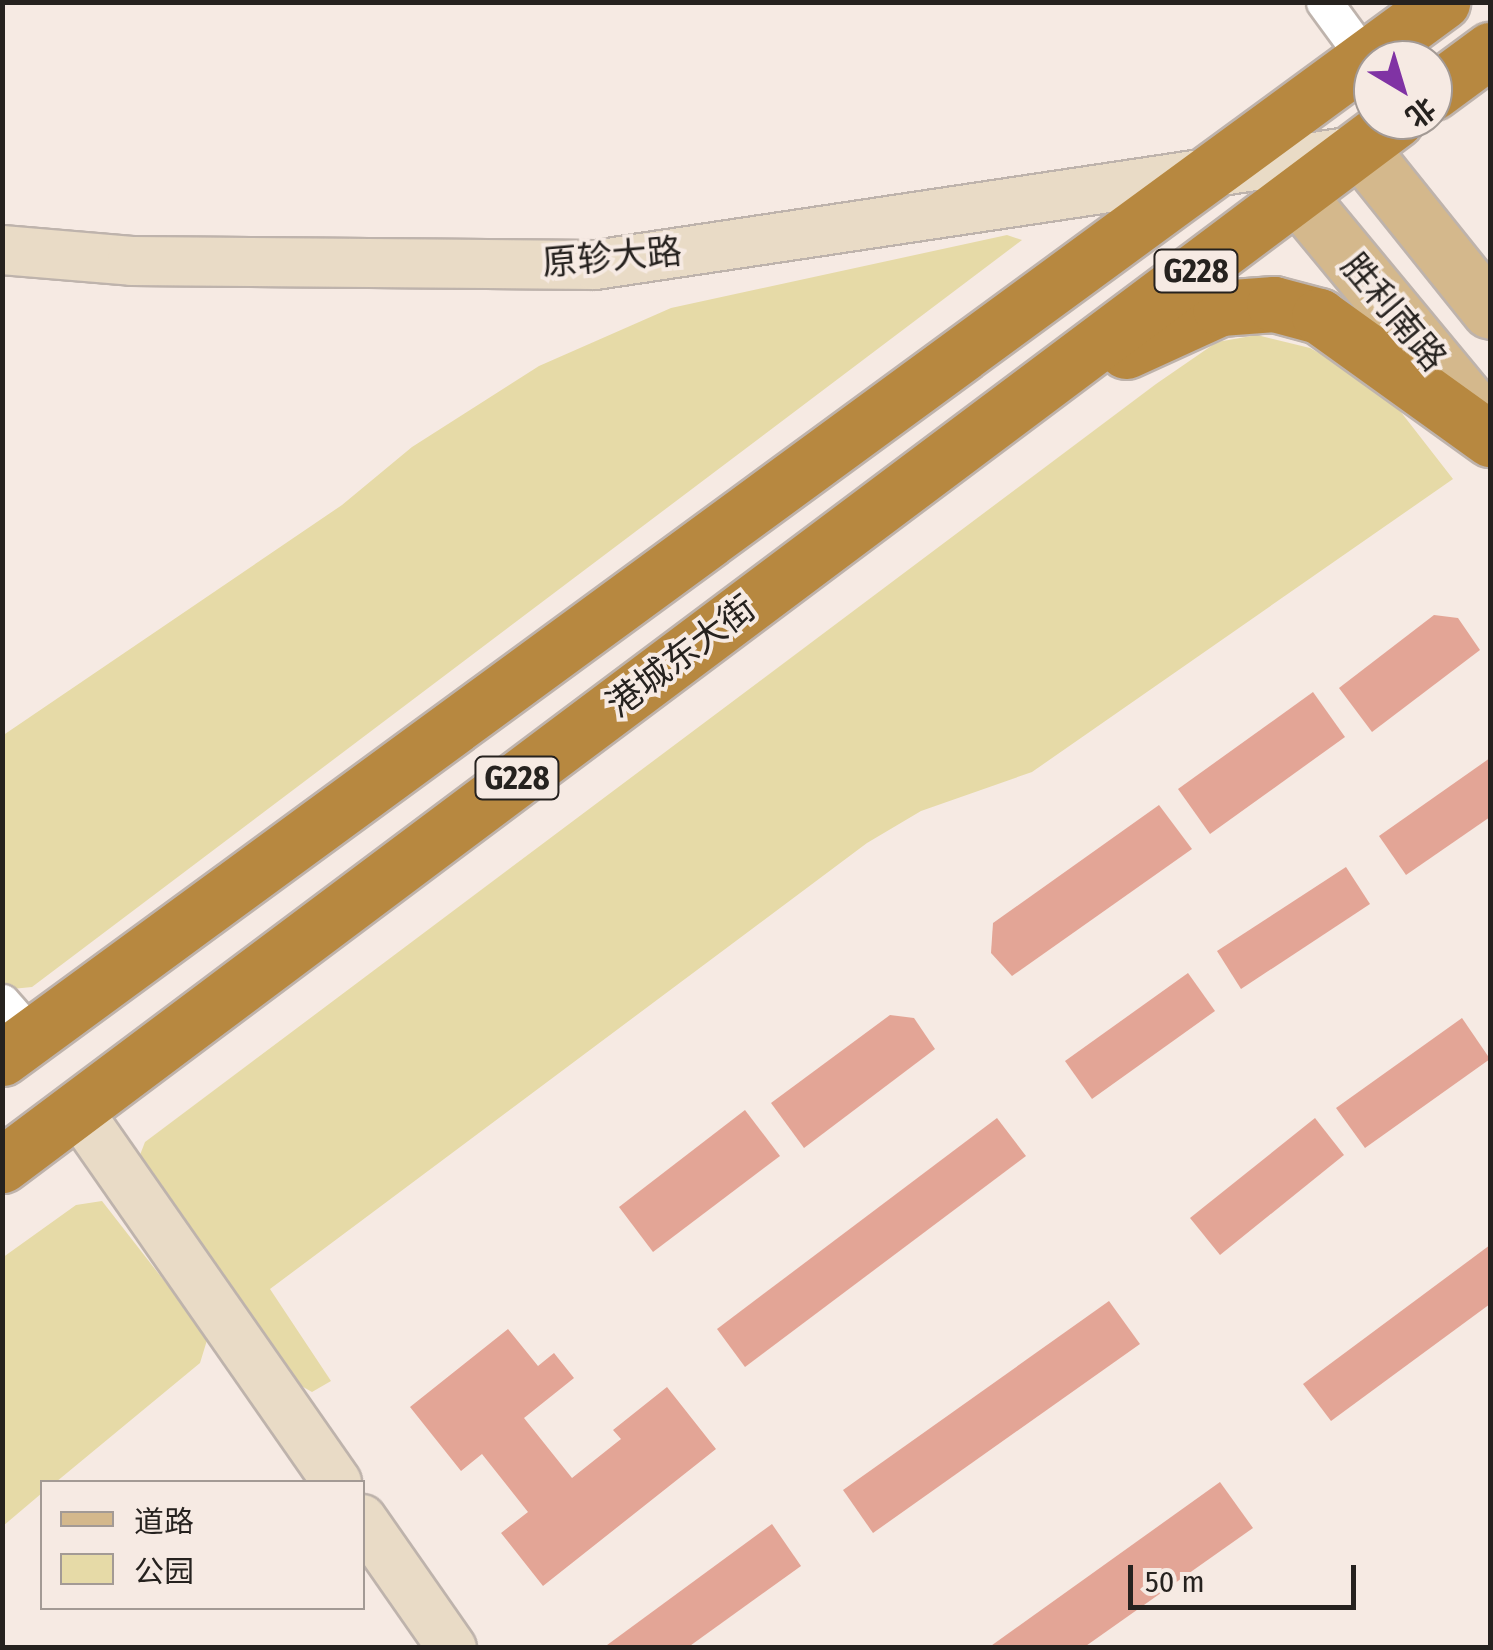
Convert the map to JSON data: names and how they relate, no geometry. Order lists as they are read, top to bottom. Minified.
{"streets":{"highway":["G228","港城东大街"],"main road":["胜利南路"],"street":["原轸大路"]},"crossings":[["胜利南路","港城东大街"]],"legend":["道路","公园"],"scale_bar":"50 m","north":"bottom right"}
